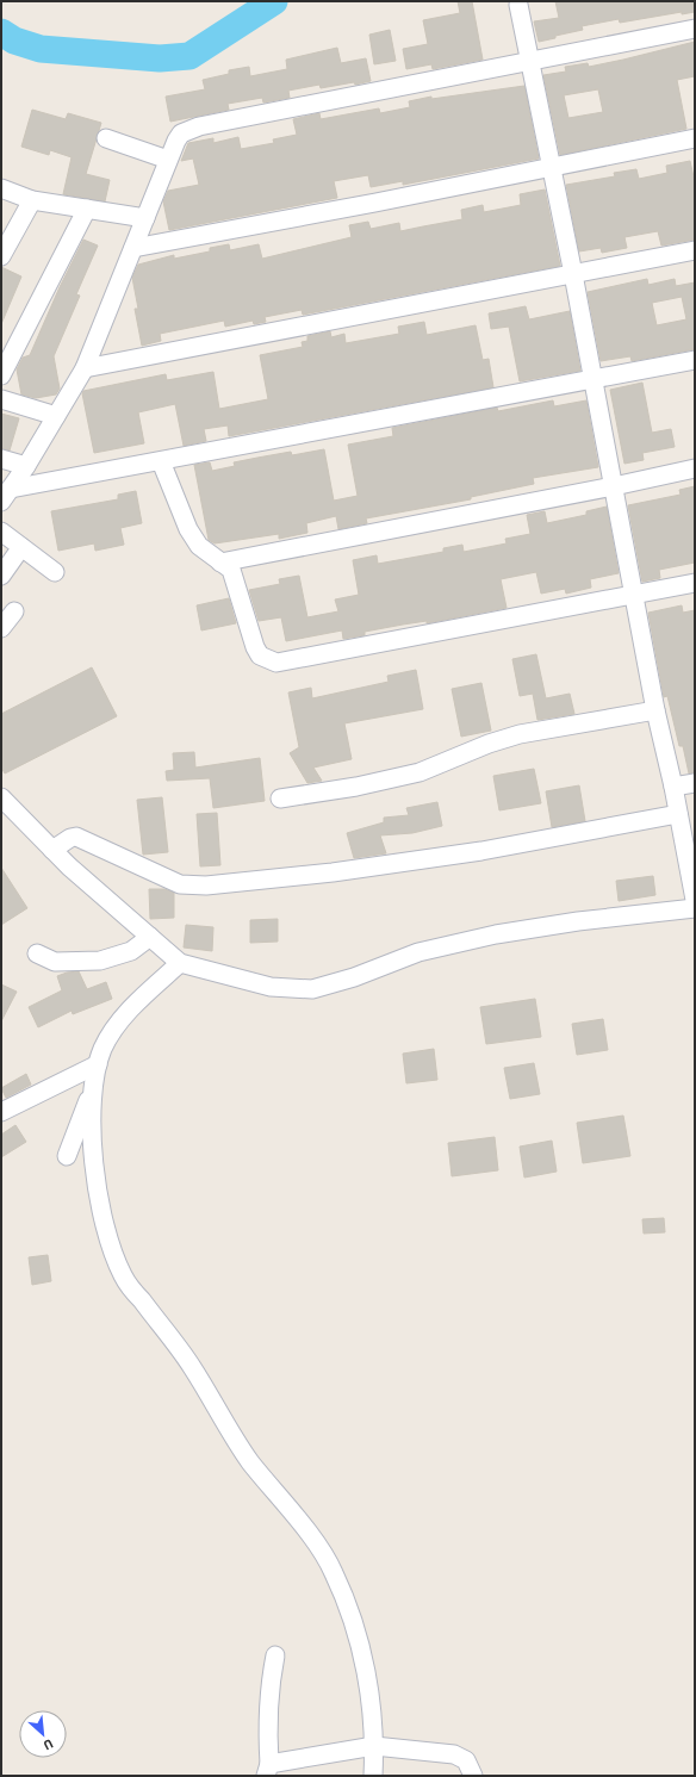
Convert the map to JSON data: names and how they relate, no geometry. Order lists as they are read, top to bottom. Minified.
{"north":"bottom right"}
